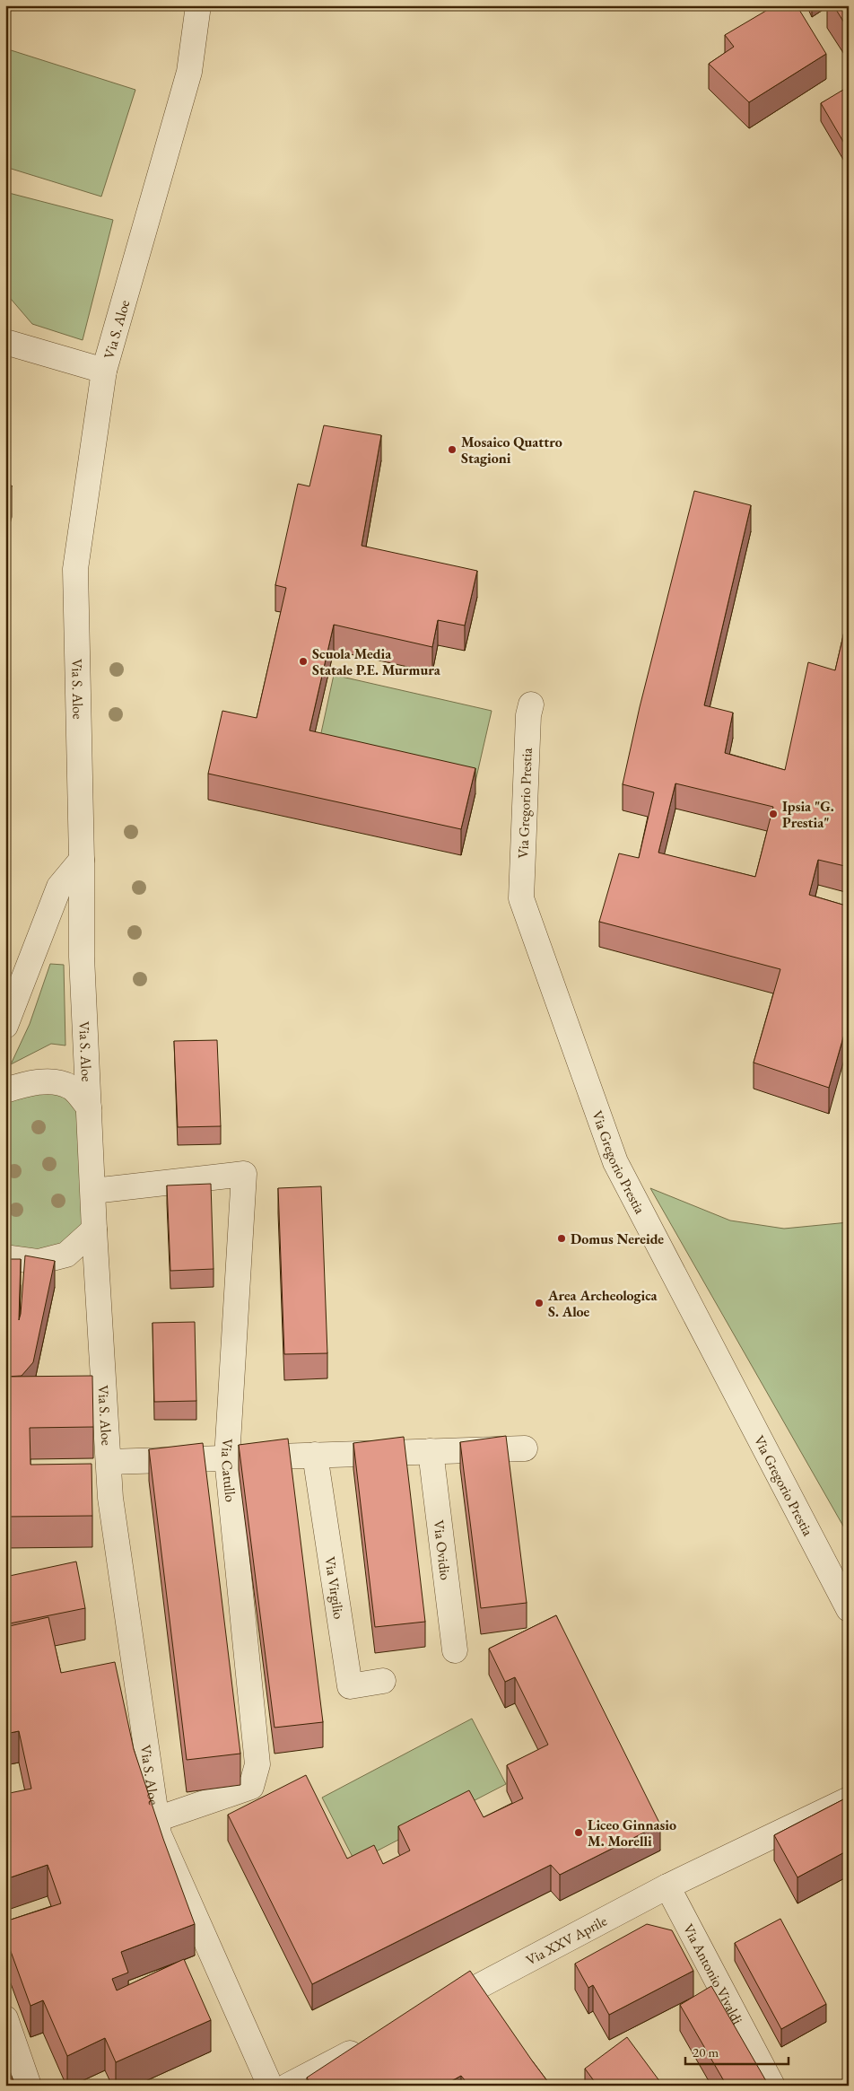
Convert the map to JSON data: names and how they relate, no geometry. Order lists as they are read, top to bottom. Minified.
{"streets":{"street":["Via S. Aloe","Via Gregorio Prestia","Via Catullo","Via Ovidio","Via Virgilio","Via XXV Aprile","Via Antonio Vivaldi"]},"crossings":[["Via S. Aloe","Via Catullo"],["Via XXV Aprile","Via Antonio Vivaldi"]],"places":["Mosaico Quattro Stagioni","Scuola Media Statale P.E. Murmura","Ipsia \"G. Prestia\"","Domus Nereide","Area Archeologica S. Aloe","Liceo Ginnasio M. Morelli"],"scale_bar":"20 m"}
